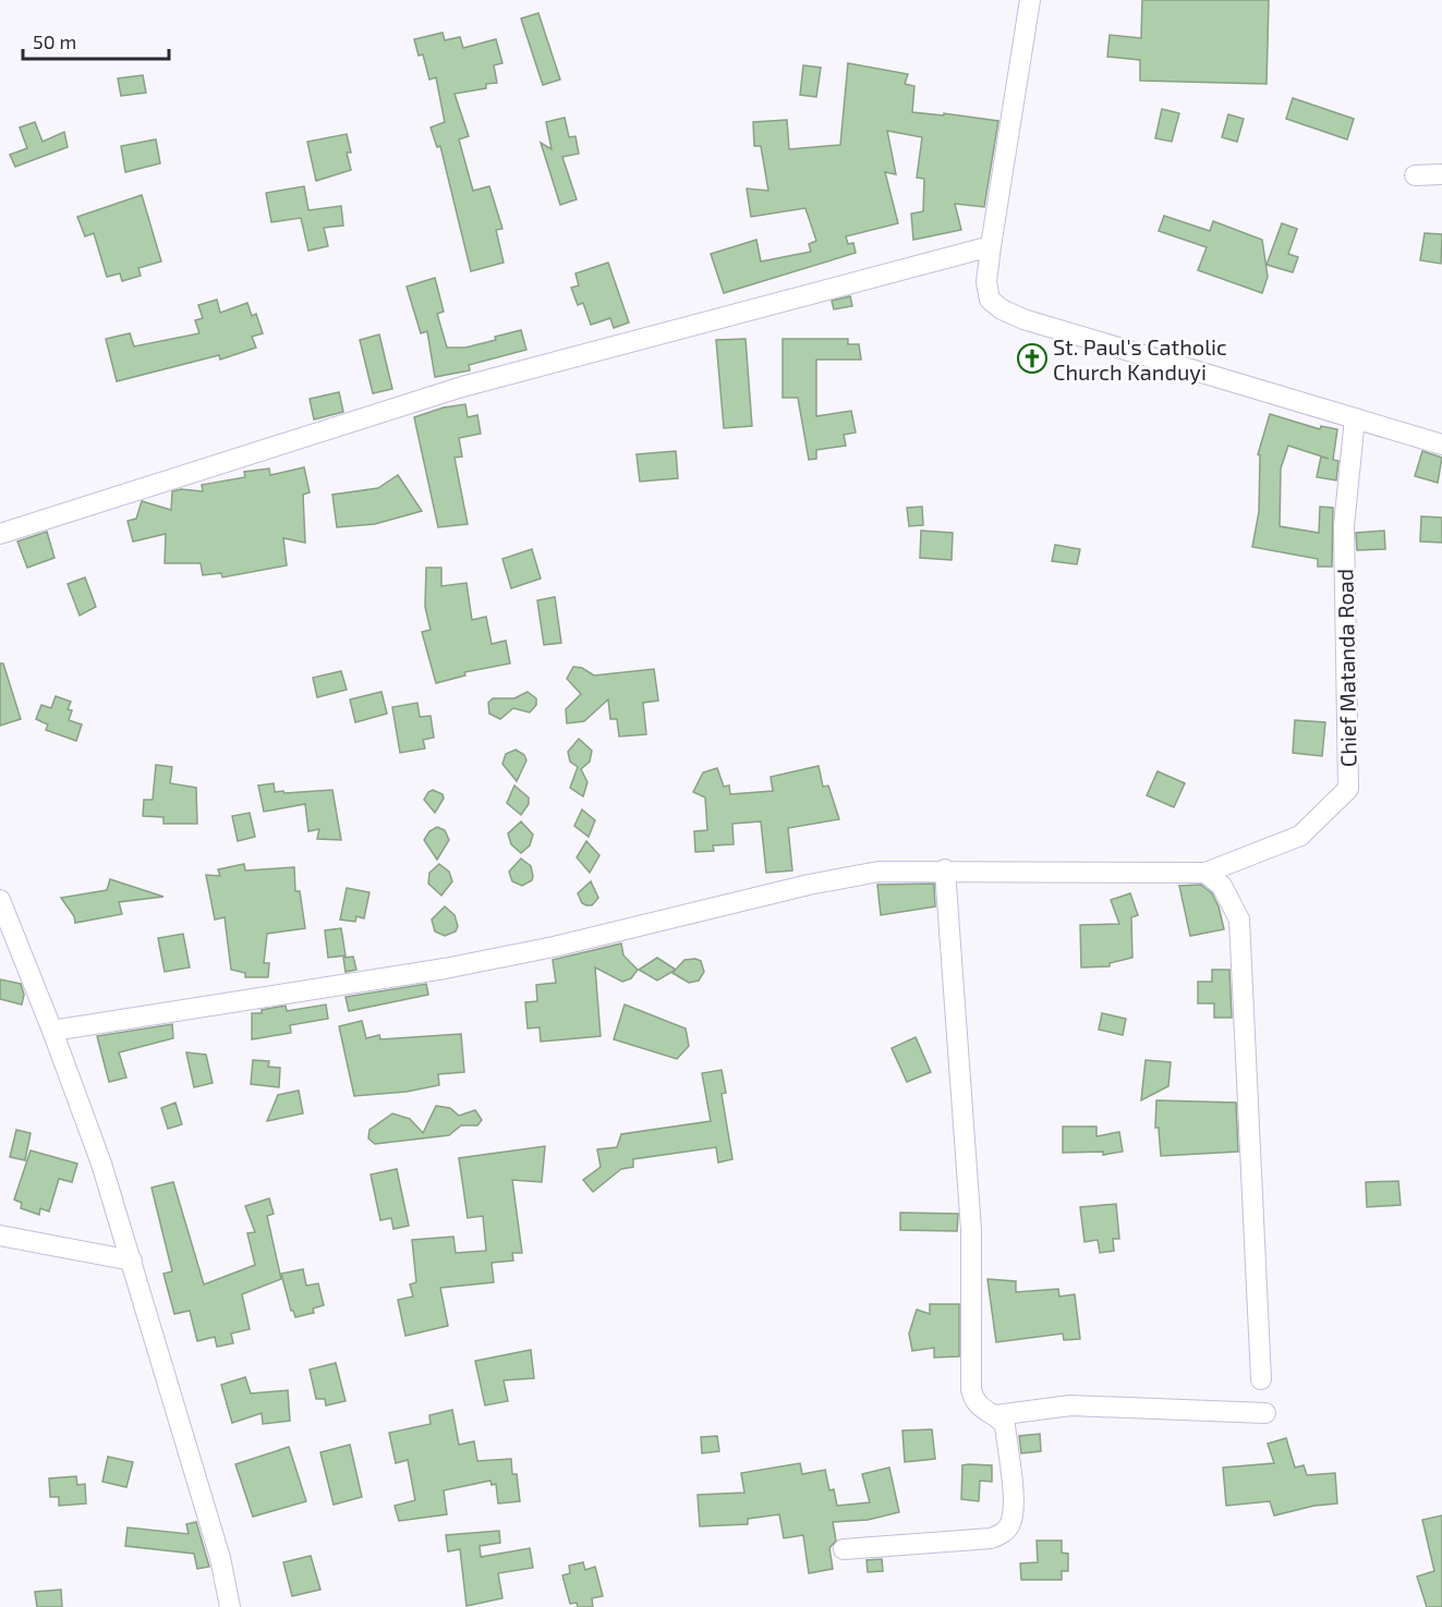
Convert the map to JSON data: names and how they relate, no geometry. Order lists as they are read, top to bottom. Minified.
{"streets":{"street":["Chief Matanda Road"]},"places":{"church":["St. Paul's Catholic Church Kanduyi"]},"scale_bar":"50 m"}
